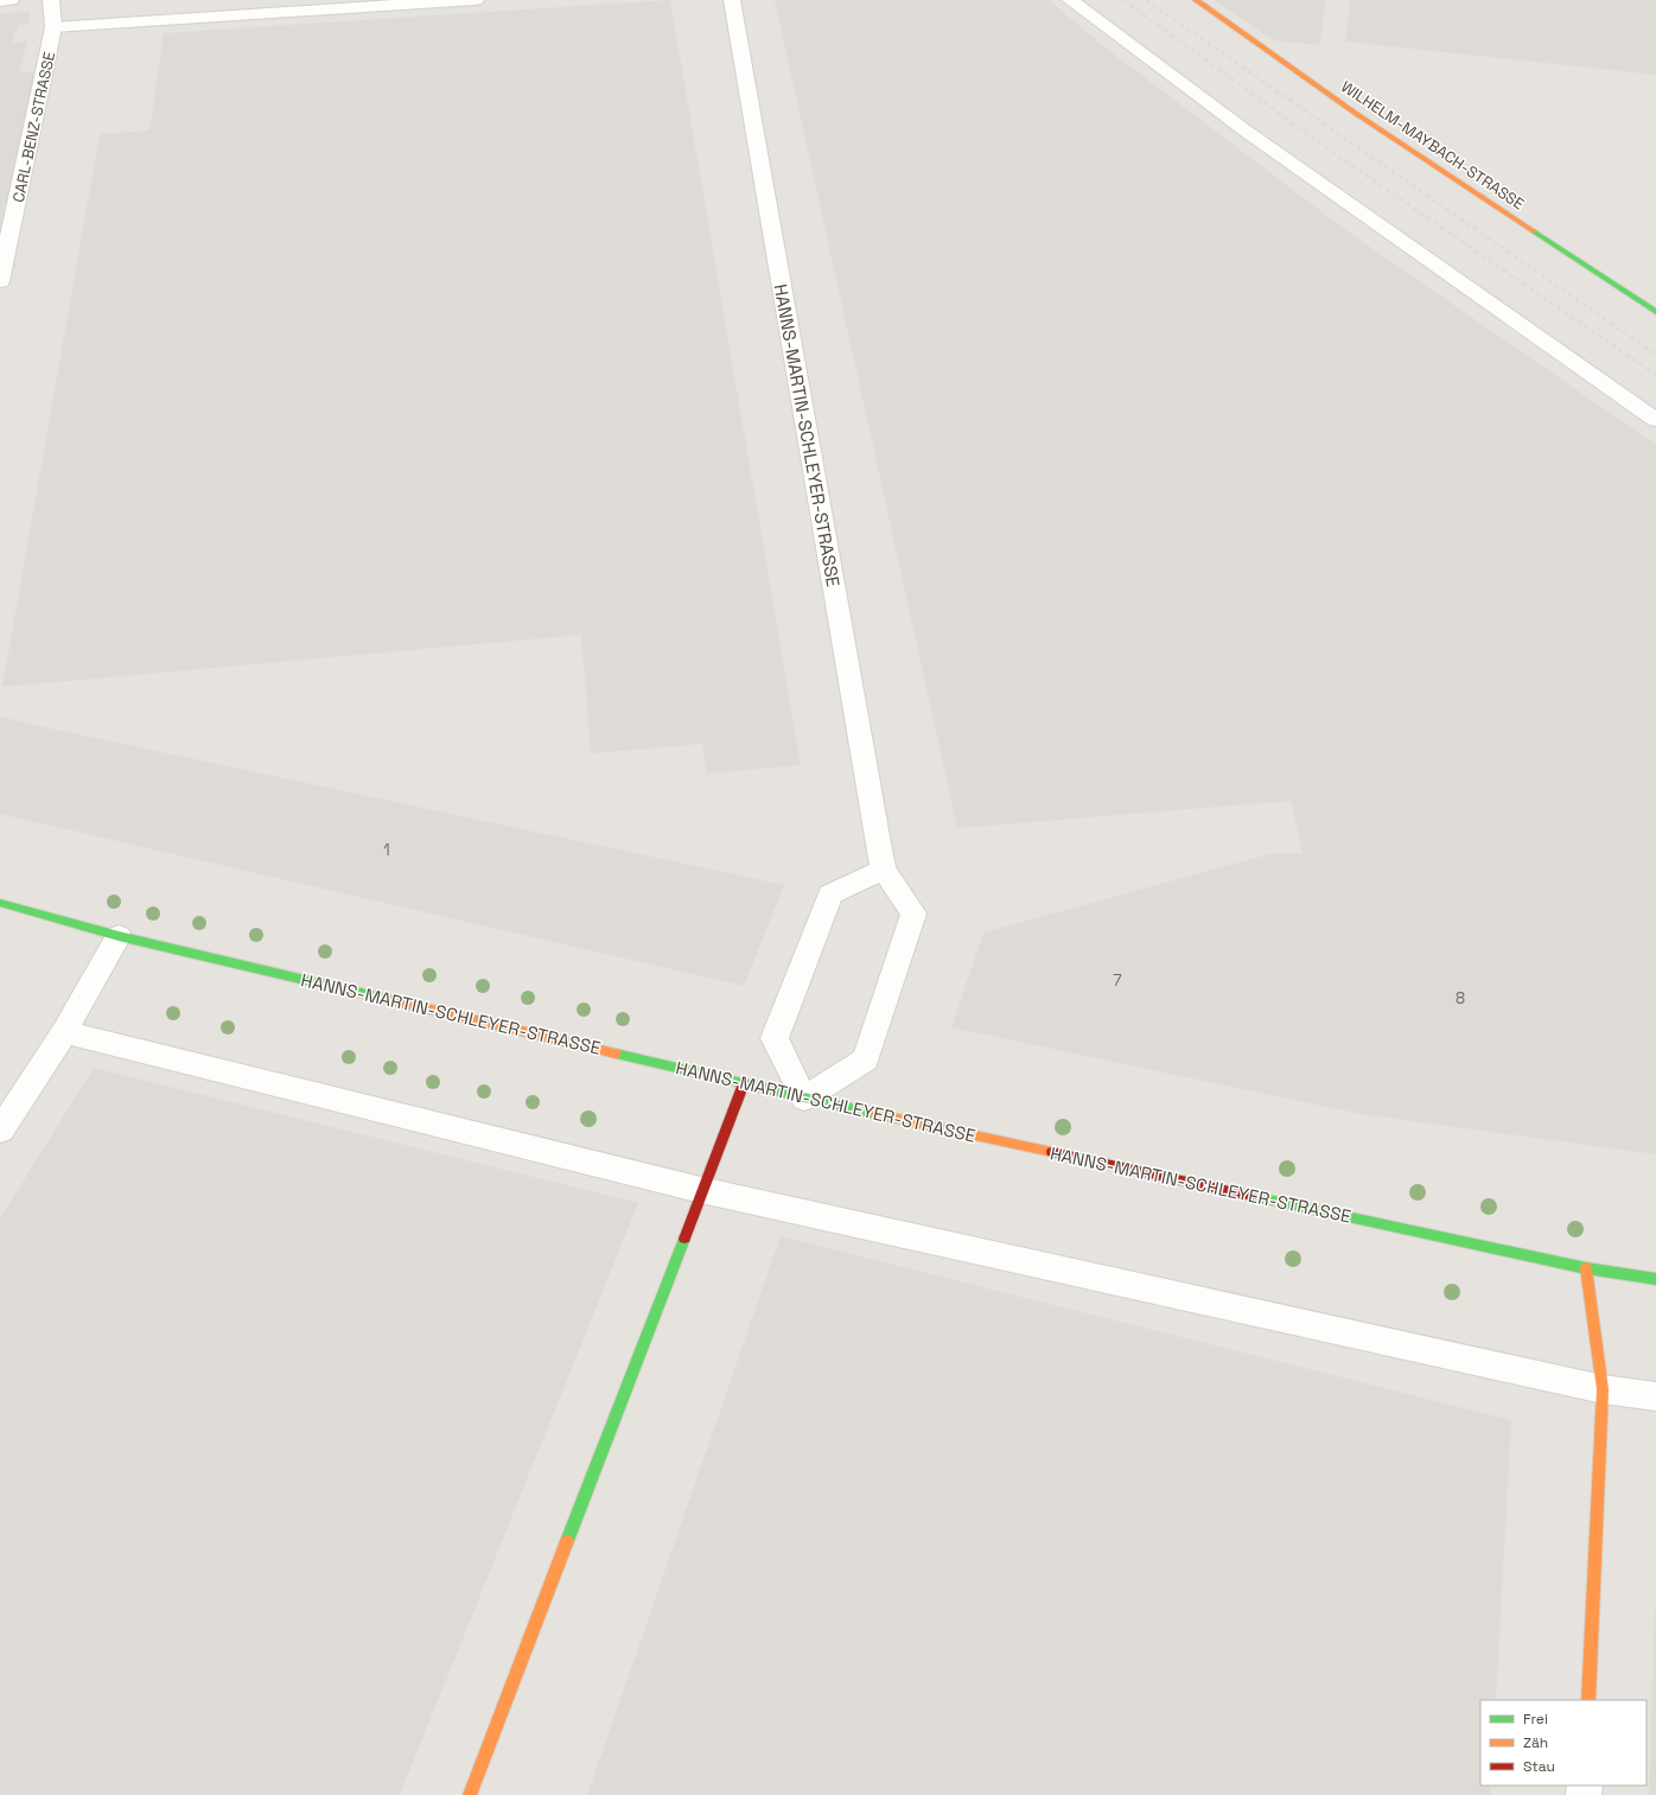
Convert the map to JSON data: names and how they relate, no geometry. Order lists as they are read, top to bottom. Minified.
{"streets":{"street":["CARL-BENZ-STRASSE","WILHELM-MAYBACH-STRASSE","HANNS-MARTIN-SCHLEYER-STRASSE"]},"house_numbers":["1","7","8"],"legend":["Frei","Zäh","Stau"]}
